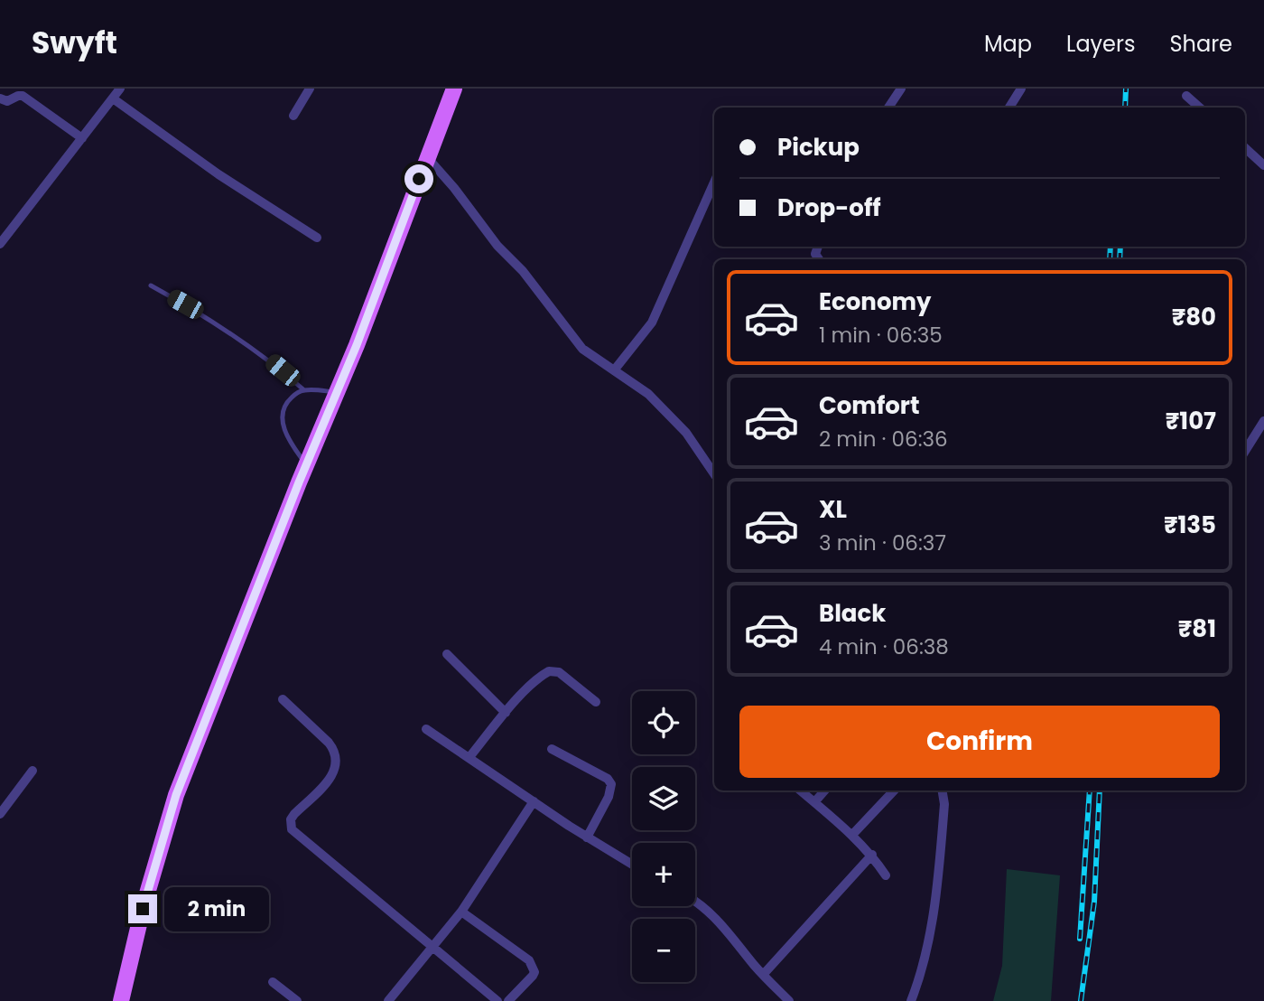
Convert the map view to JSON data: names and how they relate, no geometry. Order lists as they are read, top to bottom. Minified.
{"page":{"header":"Swyft","nav":["Map","Layers","Share"],"banner":["Pickup","Drop-off"],"list":[{"name":"Economy","note":"1 min · 06:35","value":"₹80"},{"name":"Comfort","note":"2 min · 06:36","value":"₹107"},{"name":"XL","note":"3 min · 06:37","value":"₹135"},{"name":"Black","note":"4 min · 06:38","value":"₹81"}],"map_buttons":["+","−"],"buttons":"Confirm","bubble":"2 min"}}
